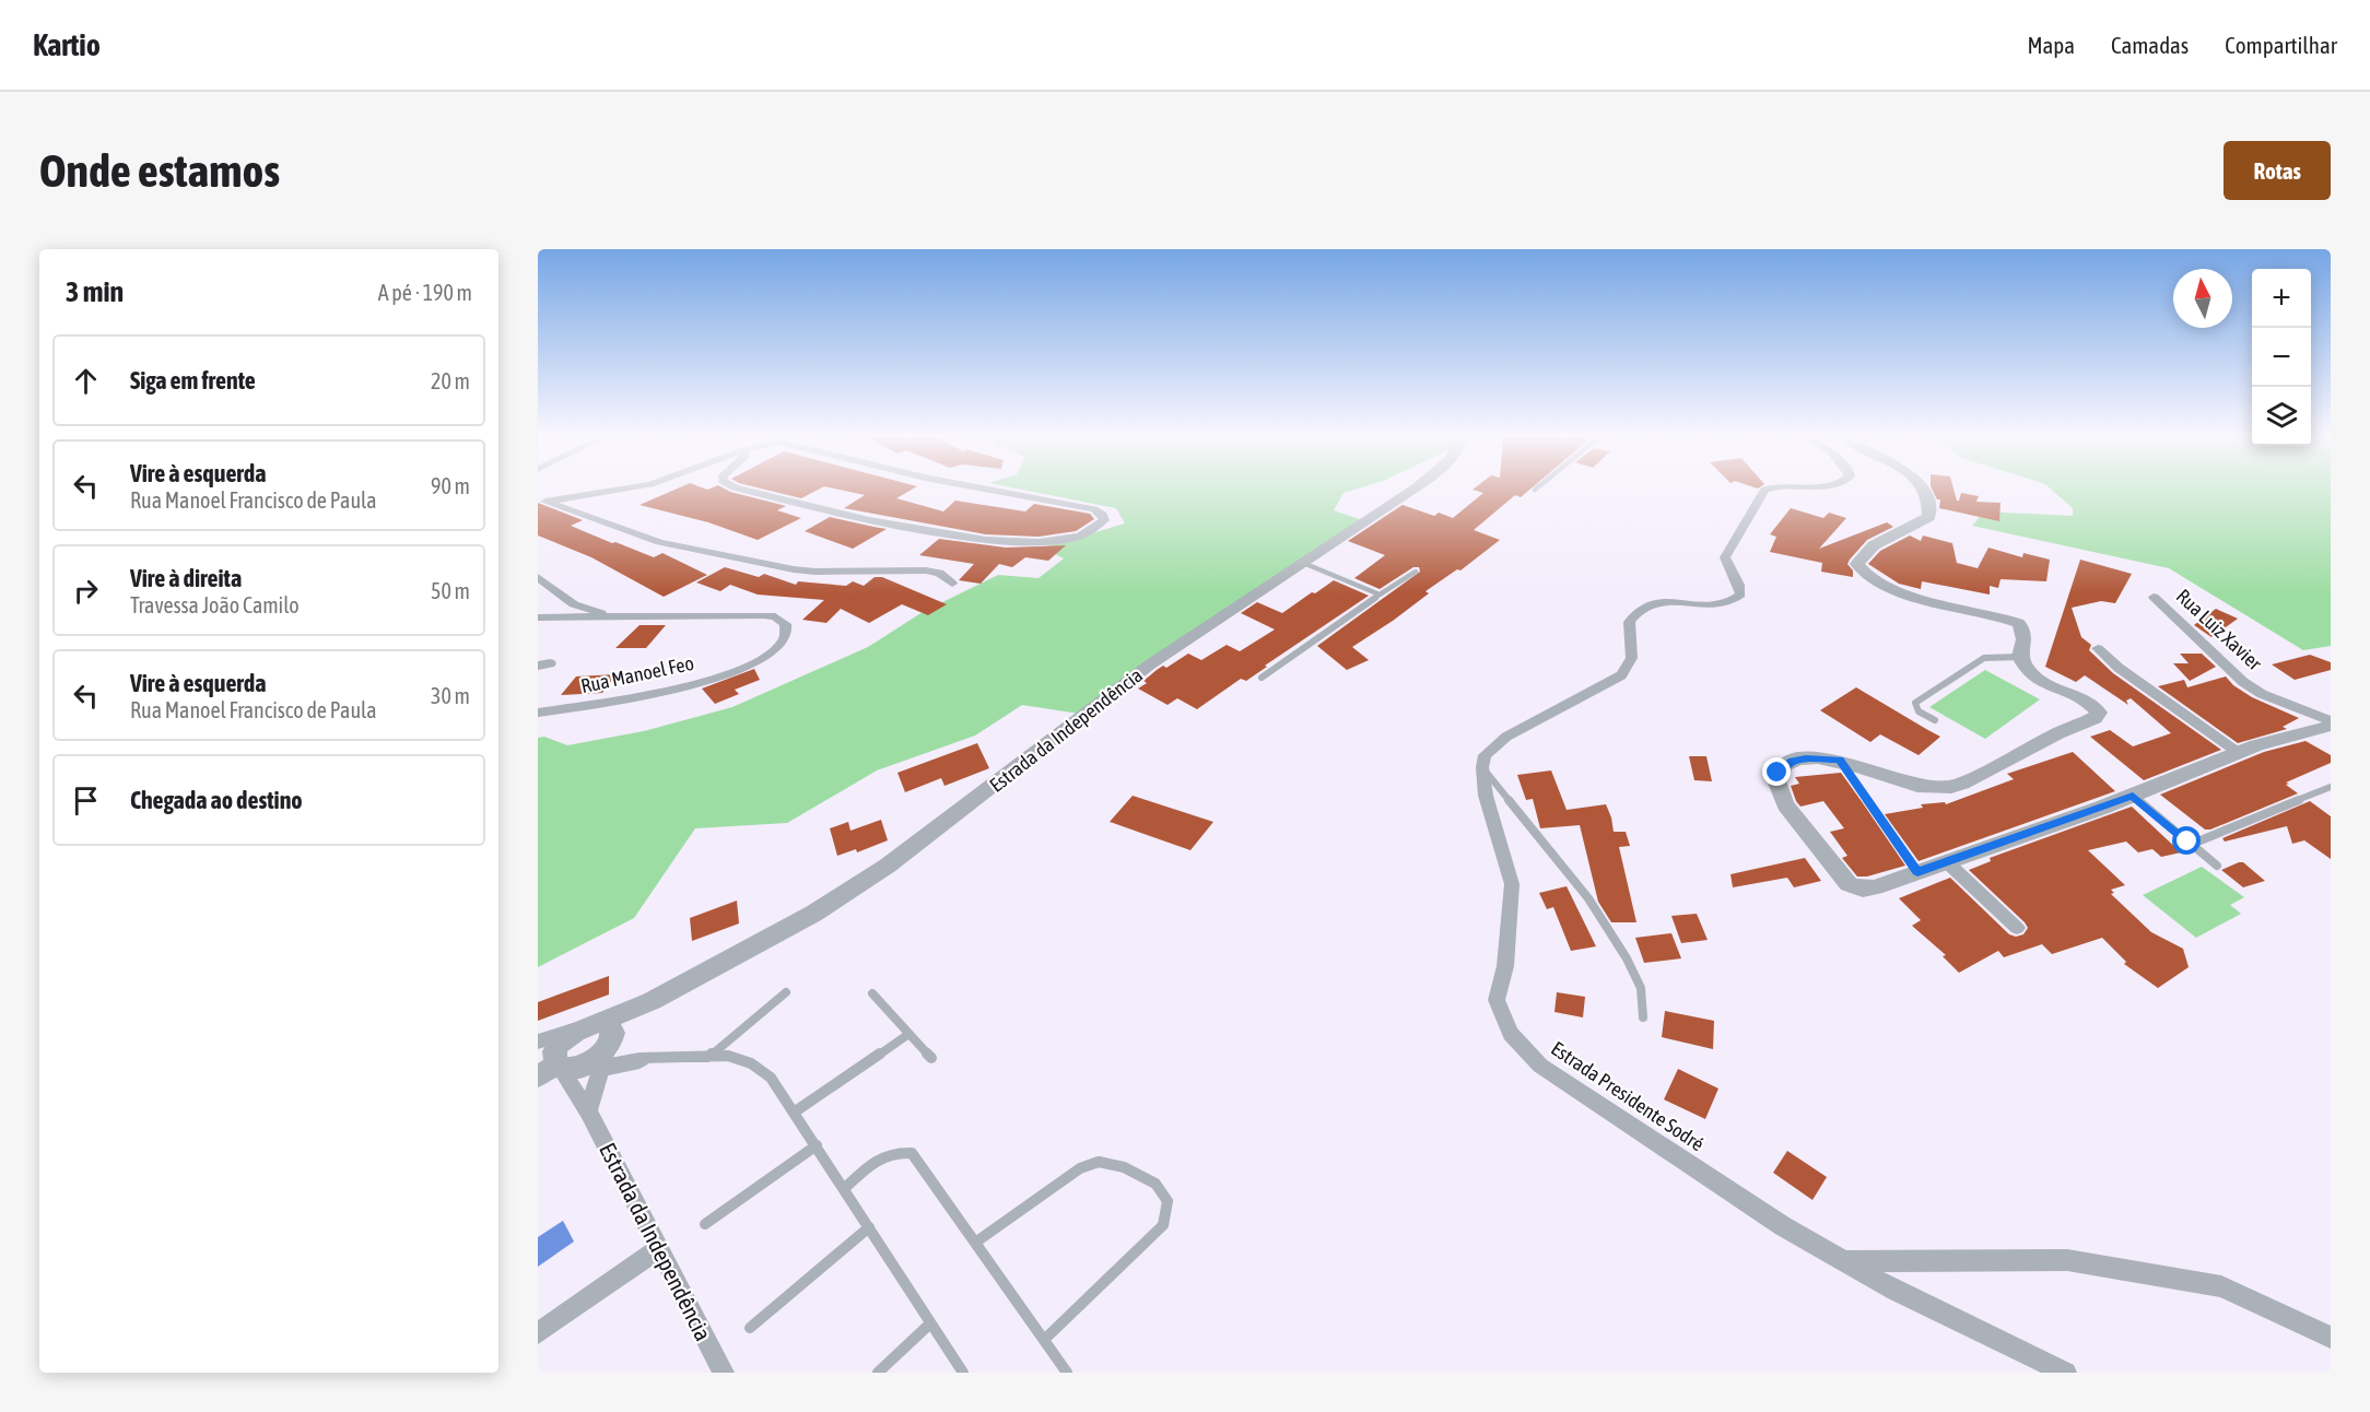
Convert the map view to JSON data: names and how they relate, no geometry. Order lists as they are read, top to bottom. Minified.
{"streets":{"street":["Rua Luiz Xavier","Rua Manoel Feo","Estrada da Independência","Estrada Presidente Sodré"]},"north":"top","page":{"header":"Kartio","nav":["Mapa","Camadas","Compartilhar"],"buttons":"Rotas","title":"Onde estamos","heading":["3 min","A pé · 190 m"],"map_buttons":["+","−"],"list":[["Siga em frente","20 m"],["Vire à esquerda","Rua Manoel Francisco de Paula","90 m"],["Vire à direita","Travessa João Camilo","50 m"],["Vire à esquerda","Rua Manoel Francisco de Paula","30 m"],"Chegada ao destino"]}}
